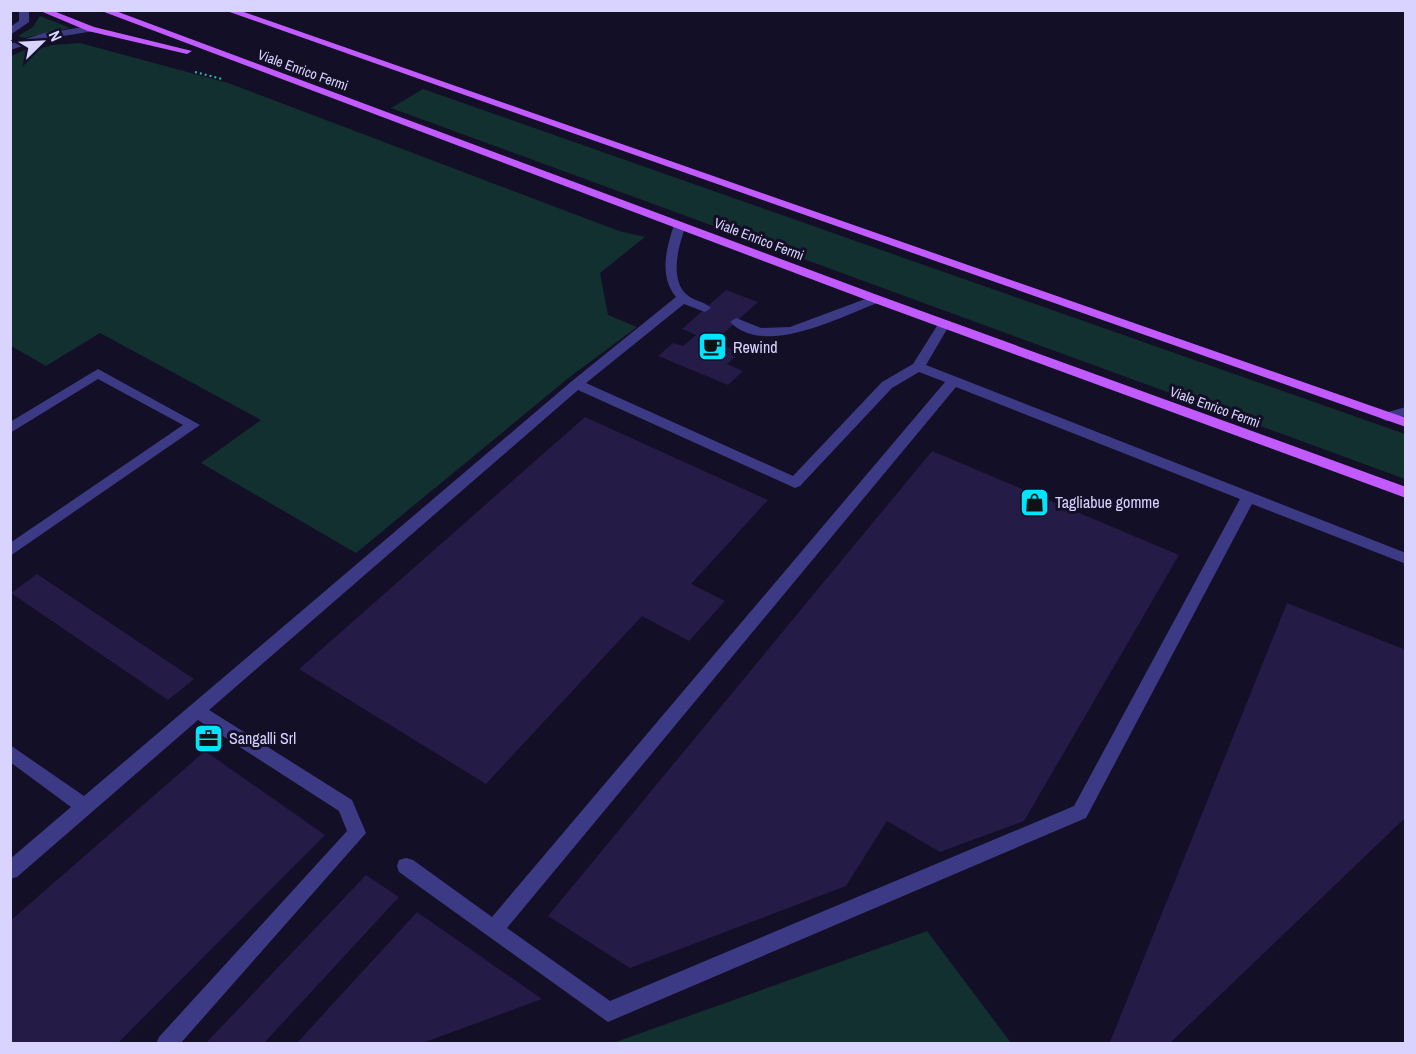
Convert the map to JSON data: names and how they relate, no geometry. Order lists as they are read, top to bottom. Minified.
{"streets":{"main road":["Viale Enrico Fermi"]},"places":{"cafe":["Rewind"],"shop":["Tagliabue gomme"],"office":["Sangalli Srl"]},"north":"top right"}
